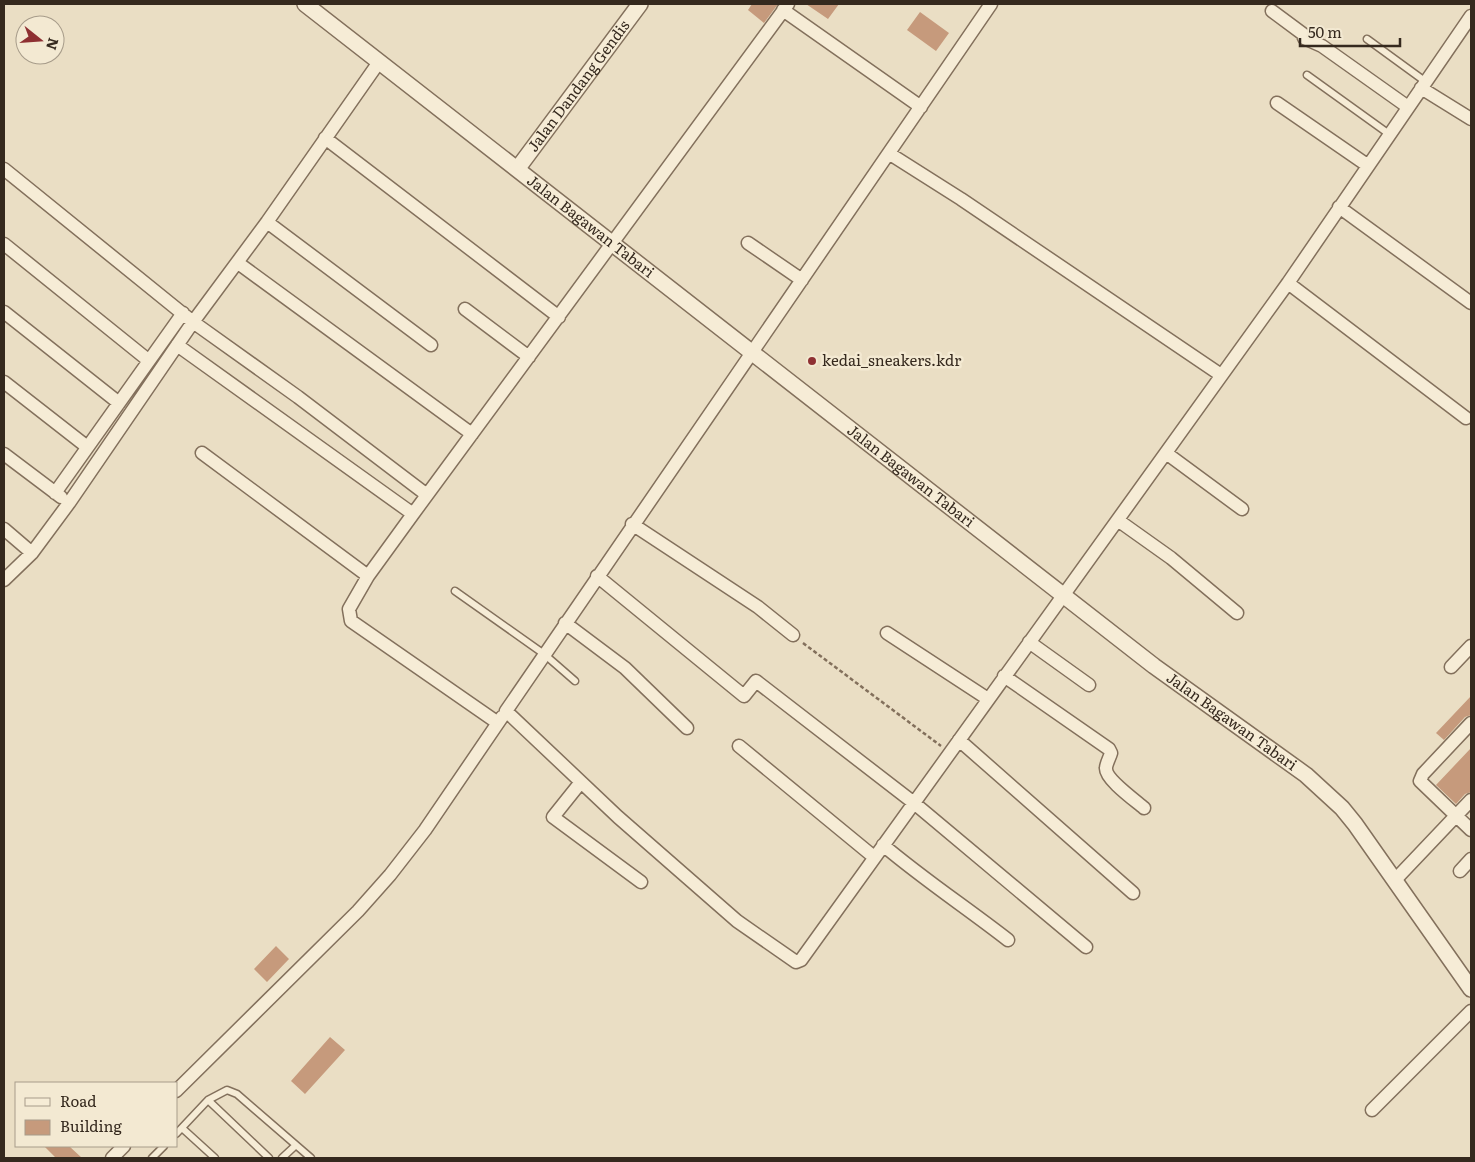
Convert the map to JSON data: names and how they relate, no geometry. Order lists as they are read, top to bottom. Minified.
{"streets":{"street":["Jalan Dandang Gendis","Jalan Bagawan Tabari"]},"crossings":[["Jalan Dandang Gendis","Jalan Bagawan Tabari"]],"places":["kedai_sneakers.kdr"],"legend":["Road","Building"],"scale_bar":"50 m","north":"right"}
